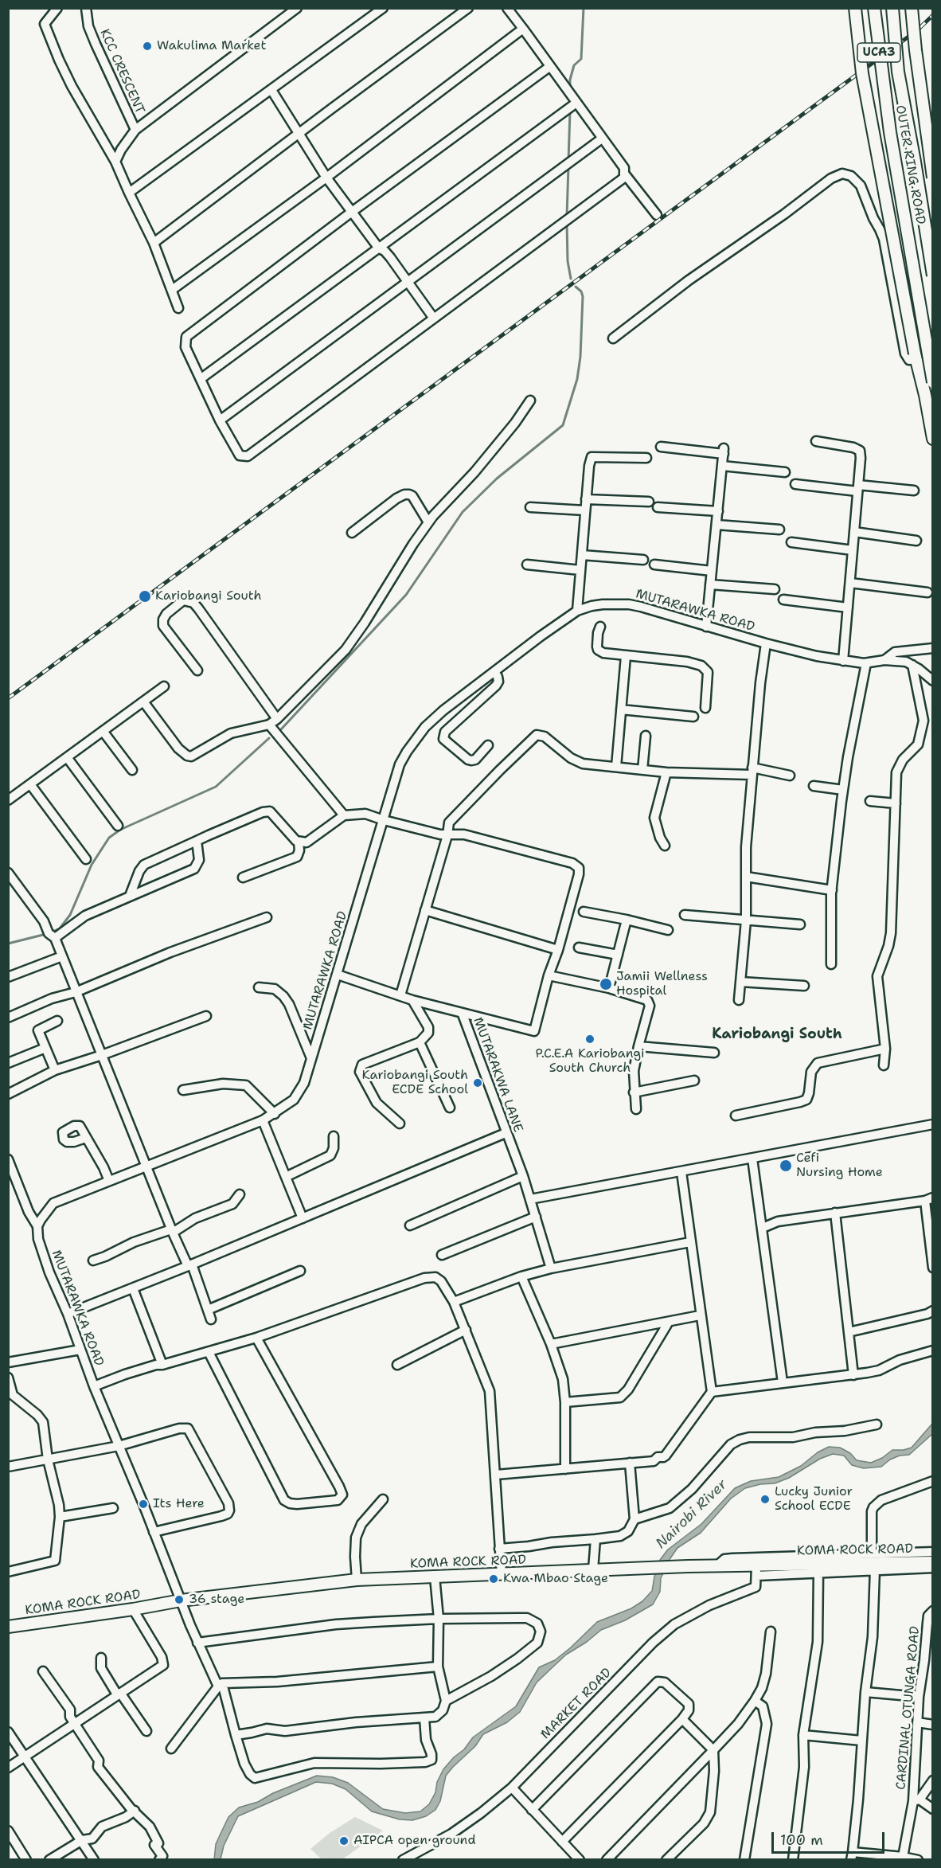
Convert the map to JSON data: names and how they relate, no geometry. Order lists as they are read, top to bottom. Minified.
{"streets":{"main road":["UCA3","OUTER RING ROAD","KOMA ROCK ROAD"],"street":["KCC CRESCENT","MUTARAWKA ROAD","MUTARAKWA LANE","MARKET ROAD","CARDINAL OTUNGA ROAD"]},"crossings":[["MUTARAWKA ROAD","MUTARAKWA LANE"],["MUTARAWKA ROAD","KOMA ROCK ROAD"],["KOMA ROCK ROAD","MARKET ROAD"]],"districts":["Kariobangi South"],"water":["Nairobi River"],"places":["Wakulima Market","Kariobangi South","Jamii Wellness Hospital","P.C.E.A Kariobangi South Church","Kariobangi South ECDE School","Cefi Nursing Home","Lucky Junior School ECDE","Its Here","Kwa Mbao Stage","36 stage","AIPCA open ground"],"scale_bar":"100 m"}
